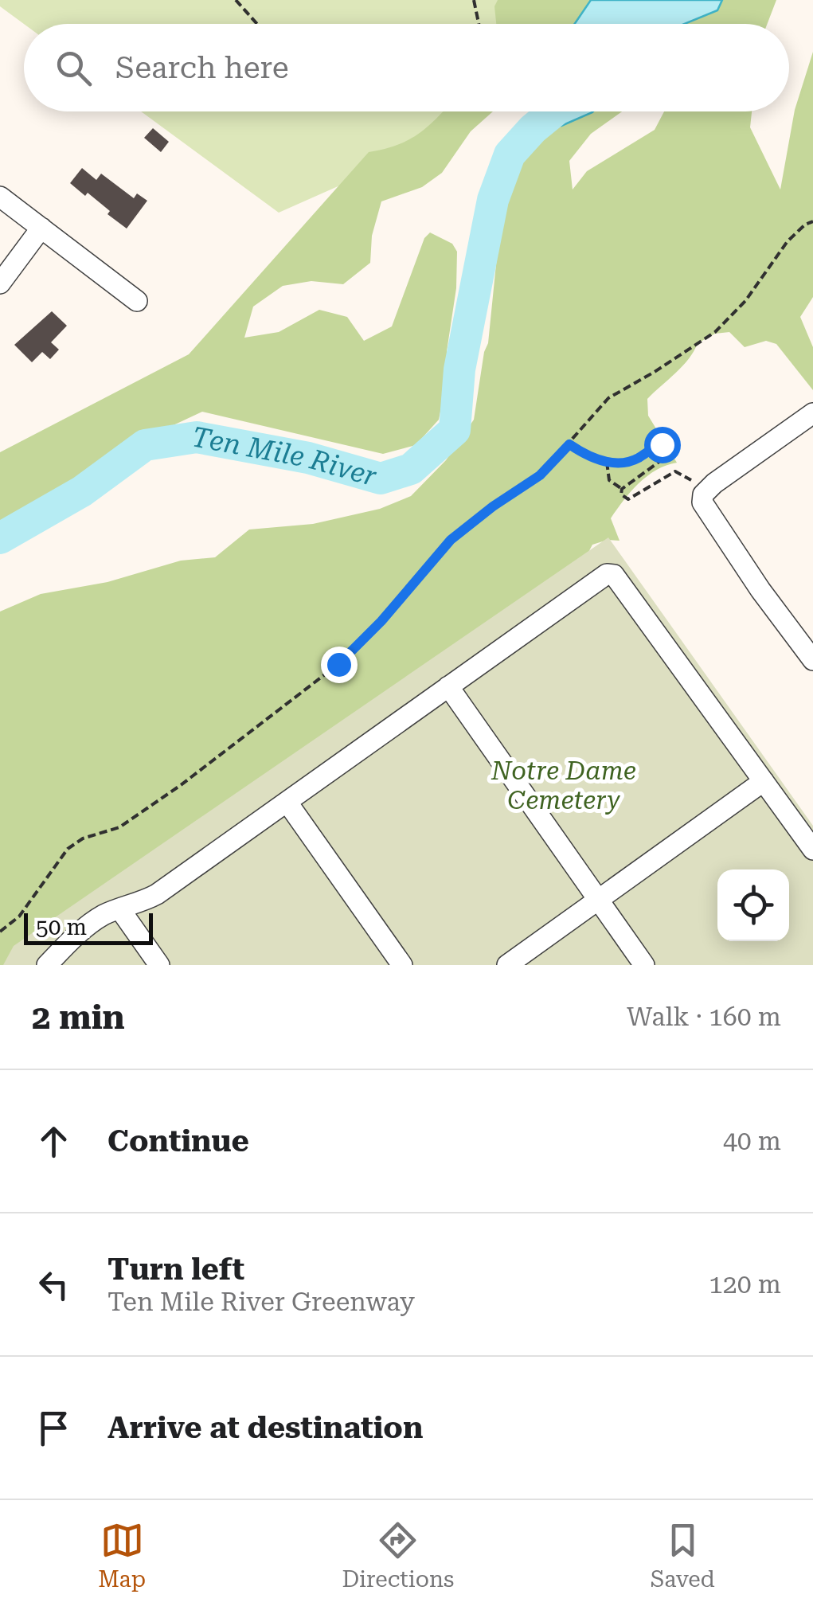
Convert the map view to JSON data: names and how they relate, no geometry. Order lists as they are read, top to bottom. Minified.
{"water":["Ten Mile River"],"parks":["Notre Dame Cemetery"],"scale_bar":"50 m","page":{"search":"Search here","scale":"50 m","heading":["2 min","Walk · 160 m"],"list":[["Continue","40 m"],["Turn left","Ten Mile River Greenway","120 m"],"Arrive at destination"],"nav":["Map","Directions","Saved"]}}
